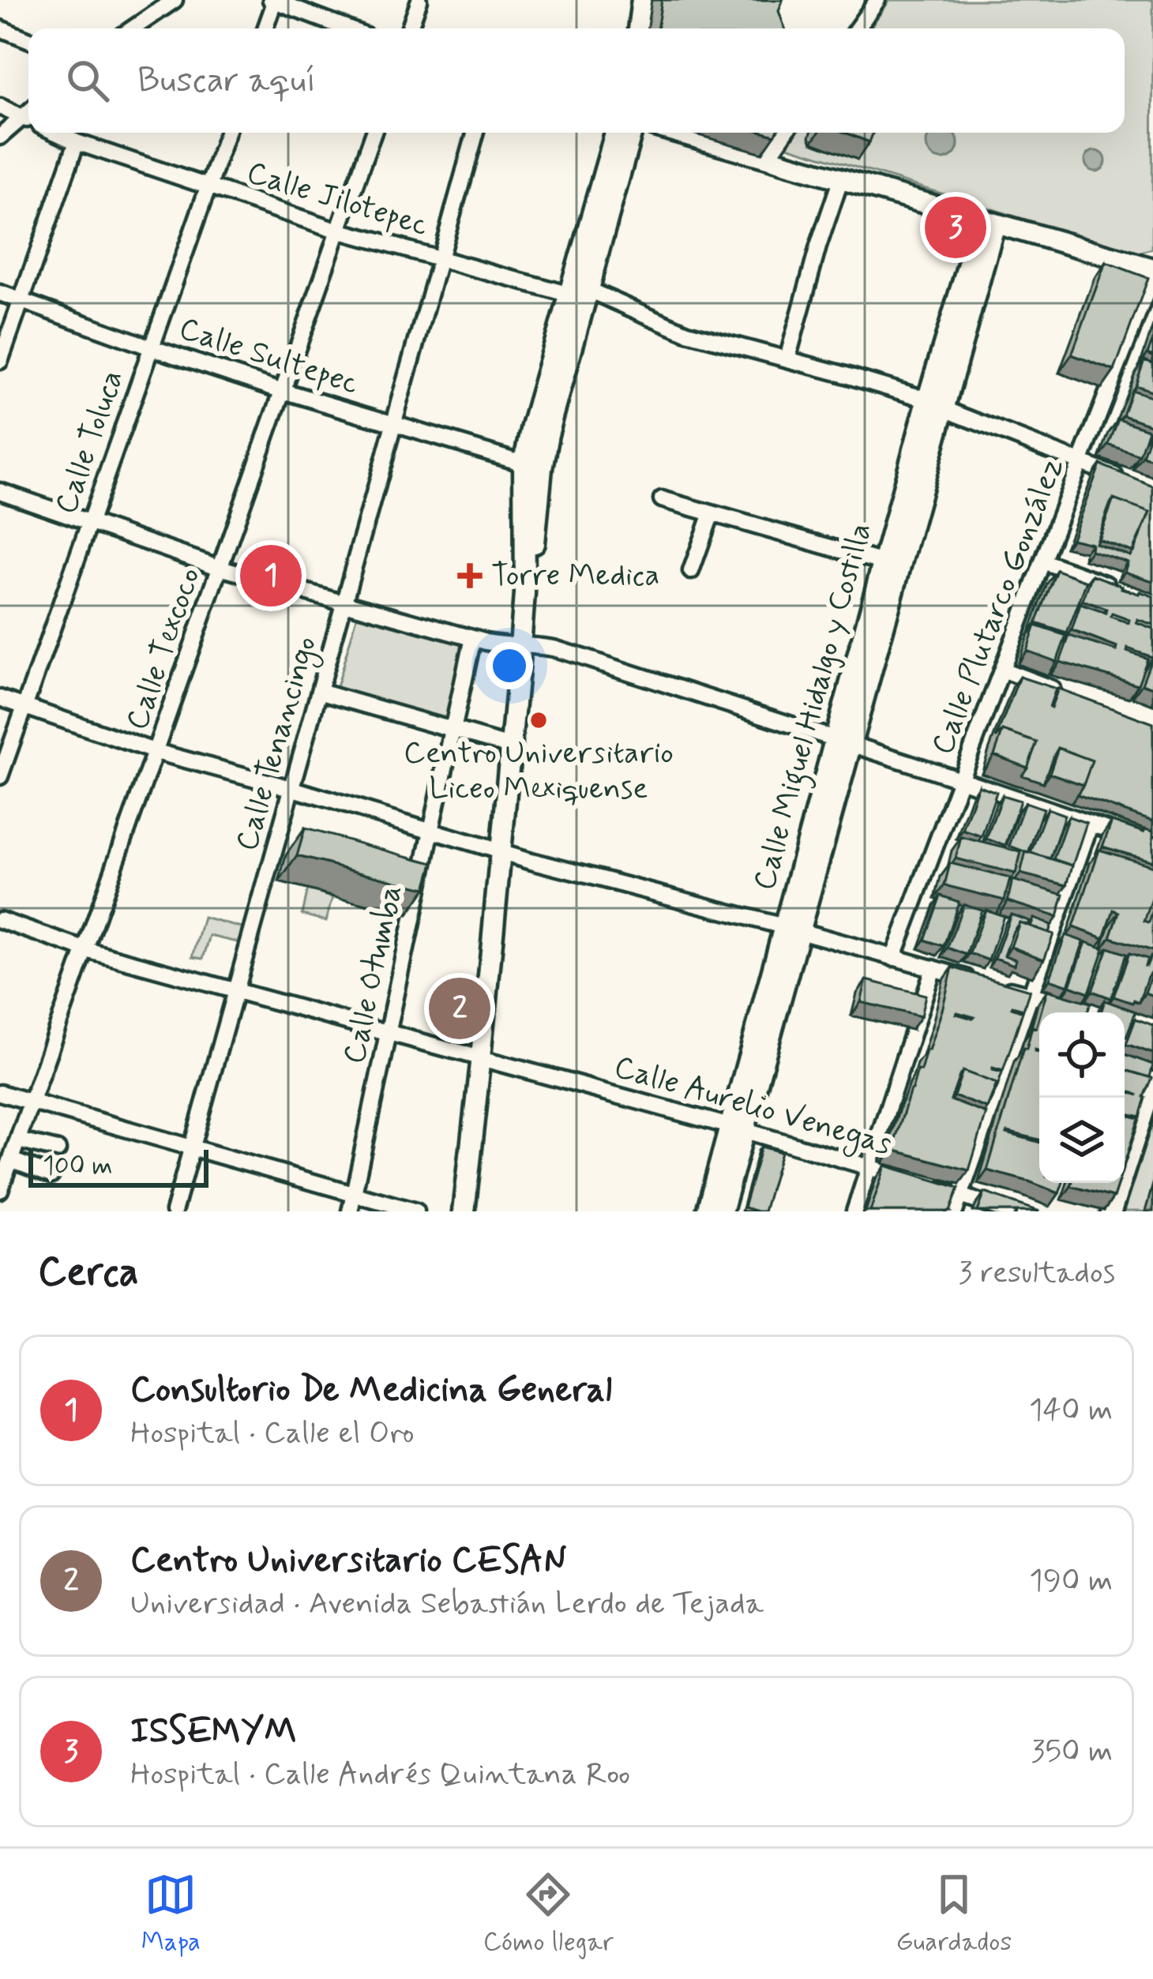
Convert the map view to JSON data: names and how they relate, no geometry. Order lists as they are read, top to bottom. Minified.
{"streets":{"main road":["Calle Miguel Hidalgo y Costilla"],"street":["Calle Jilotepec","Calle Sultepec","Calle Toluca","Calle Plutarco González","Calle Texcoco","Calle Tenancingo","Calle Otumba","Calle Aurelio Venegas"]},"crossings":[["Calle Jilotepec","Calle Toluca"],["Calle Jilotepec","Calle Plutarco González"],["Calle Jilotepec","Calle Texcoco"],["Calle Jilotepec","Calle Miguel Hidalgo y Costilla"],["Calle Jilotepec","Calle Tenancingo"],["Calle Sultepec","Calle Toluca"],["Calle Sultepec","Calle Texcoco"],["Calle Sultepec","Calle Tenancingo"],["Calle Texcoco","Calle Aurelio Venegas"],["Calle Miguel Hidalgo y Costilla","Calle Aurelio Venegas"],["Calle Tenancingo","Calle Aurelio Venegas"],["Calle Otumba","Calle Aurelio Venegas"]],"places":{"health":["Torre Medica"],"other":["Centro Universitario Liceo Mexiquense"]},"scale_bar":"100 m","page":{"search":"Buscar aquí","pins":["3","1","2"],"scale":"100 m","heading":["Cerca","3 resultados"],"list":[{"mark":"1","name":"Consultorio De Medicina General","note":"Hospital · Calle el Oro","value":"140 m"},{"mark":"2","name":"Centro Universitario CESAN","note":"Universidad · Avenida Sebastián Lerdo de Tejada","value":"190 m"},{"mark":"3","name":"ISSEMYM","note":"Hospital · Calle Andrés Quintana Roo","value":"350 m"}],"nav":["Mapa","Cómo llegar","Guardados"]}}
